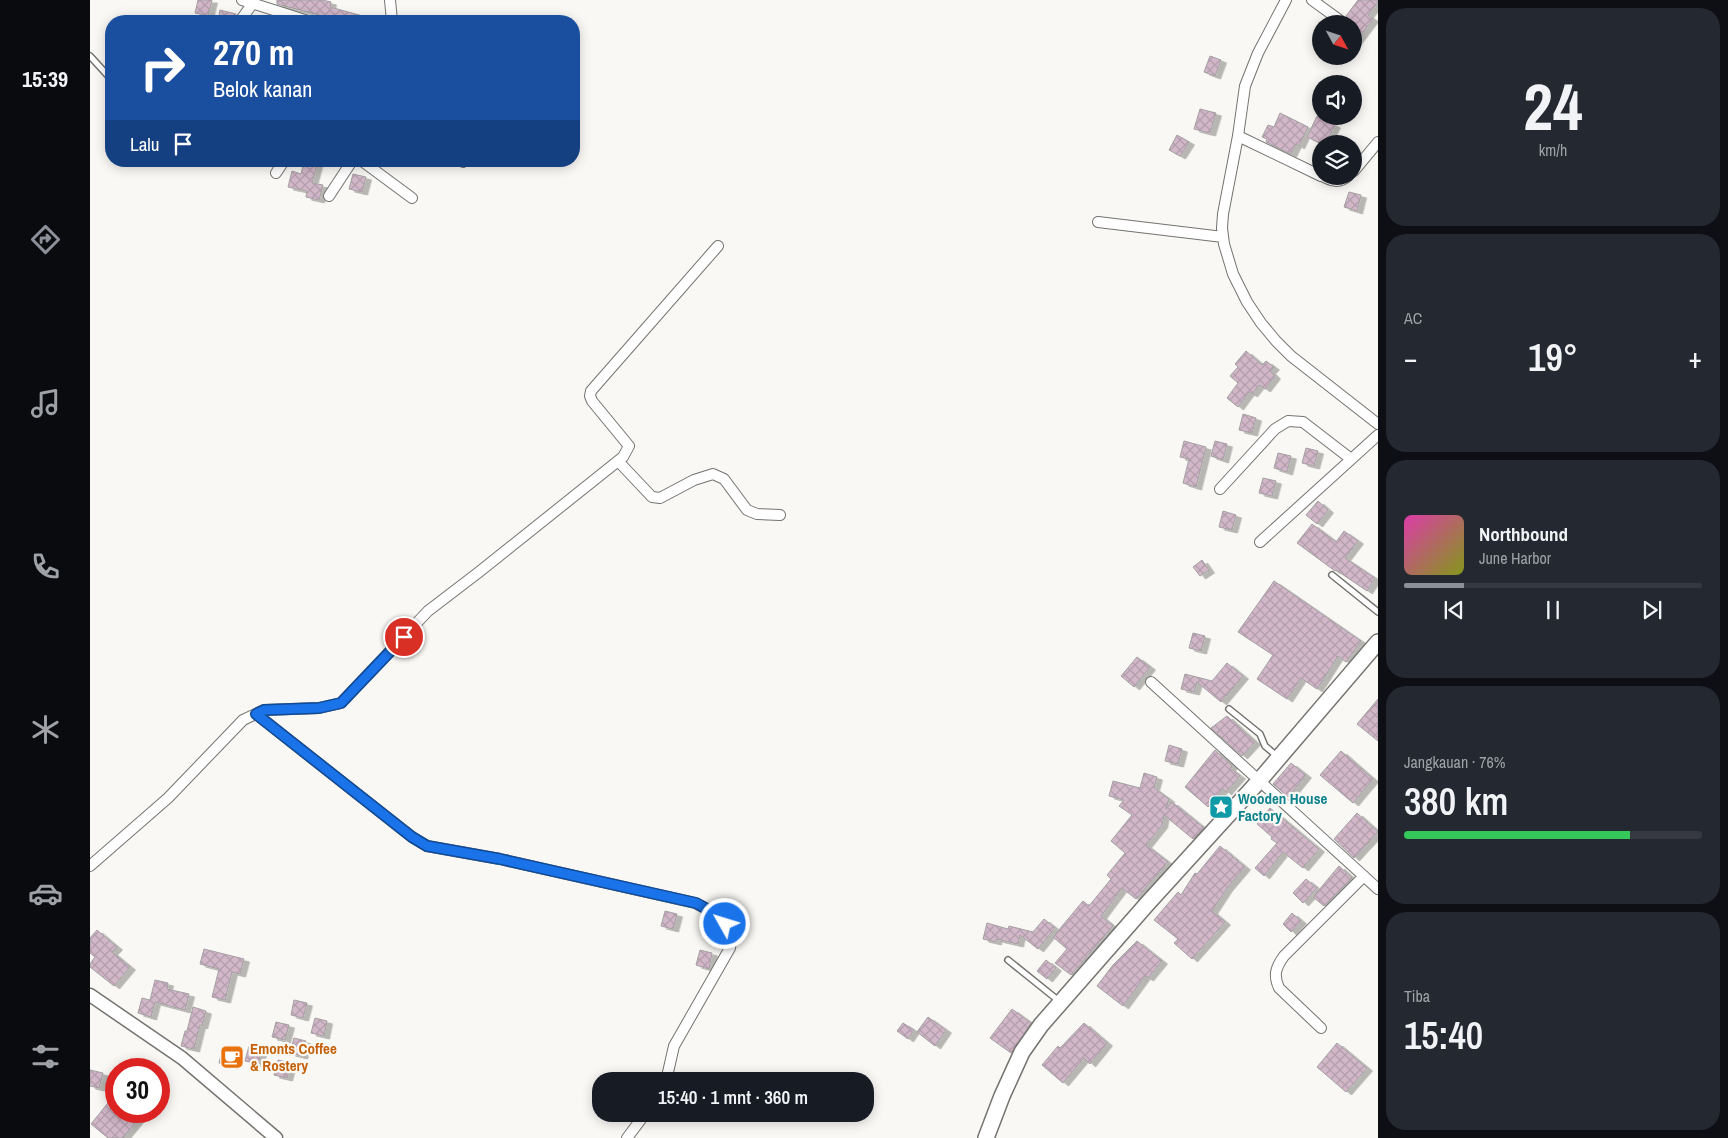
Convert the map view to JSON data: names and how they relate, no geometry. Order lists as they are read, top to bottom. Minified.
{"places":{"place":["Wooden House Factory"],"cafe":["Emonts Coffee & Rostery"]},"north":"bottom right","page":{"tabs":"15:39","tile":[["24","km/h"],"AC",["Jangkauan · 76%","380 km"],["Tiba","15:40"]],"turn":["270 m","Belok kanan"],"then":"Lalu","heat":["−","19°","+"],"song":["Northbound","June Harbor"],"limit":"30","trip":"15:40 · 1 mnt · 360 m"}}
